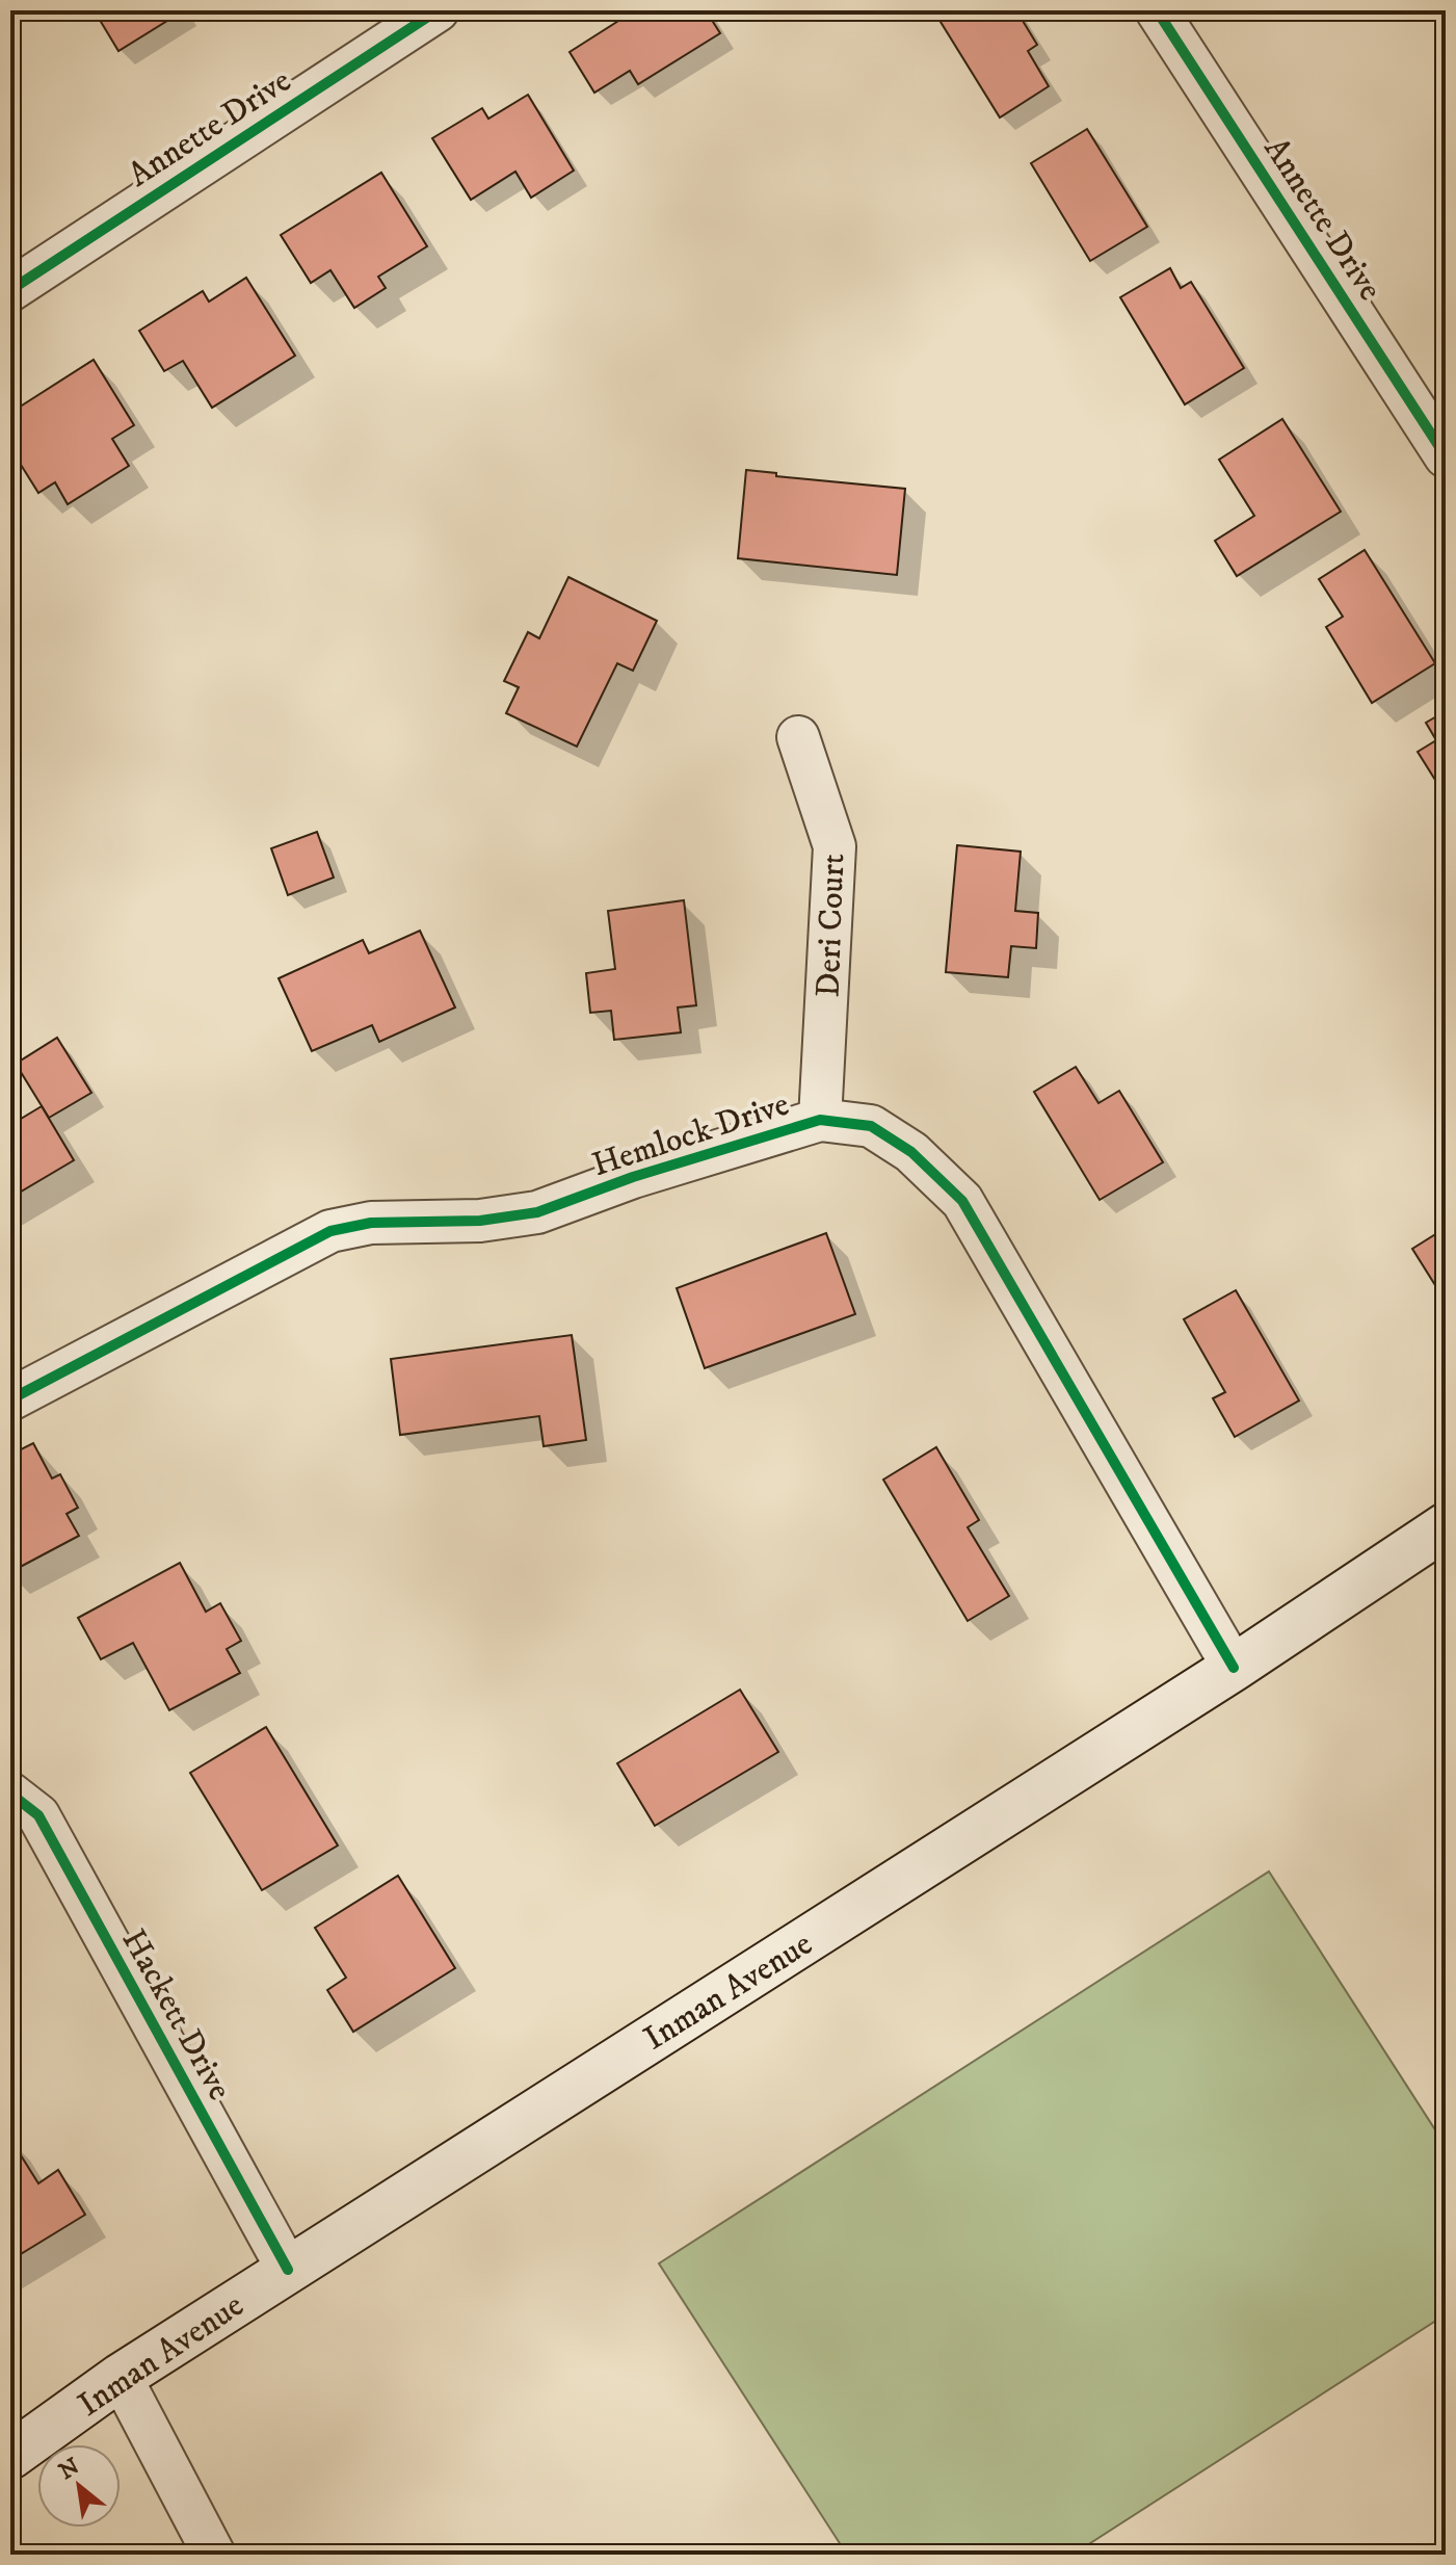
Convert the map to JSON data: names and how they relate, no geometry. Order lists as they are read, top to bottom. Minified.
{"streets":{"main road":["Inman Avenue"],"street":["Annette Drive","Deri Court","Hemlock Drive","Hackett Drive"]},"crossings":[["Deri Court","Hemlock Drive"],["Hemlock Drive","Inman Avenue"],["Inman Avenue","Hackett Drive"]],"north":"top left"}
